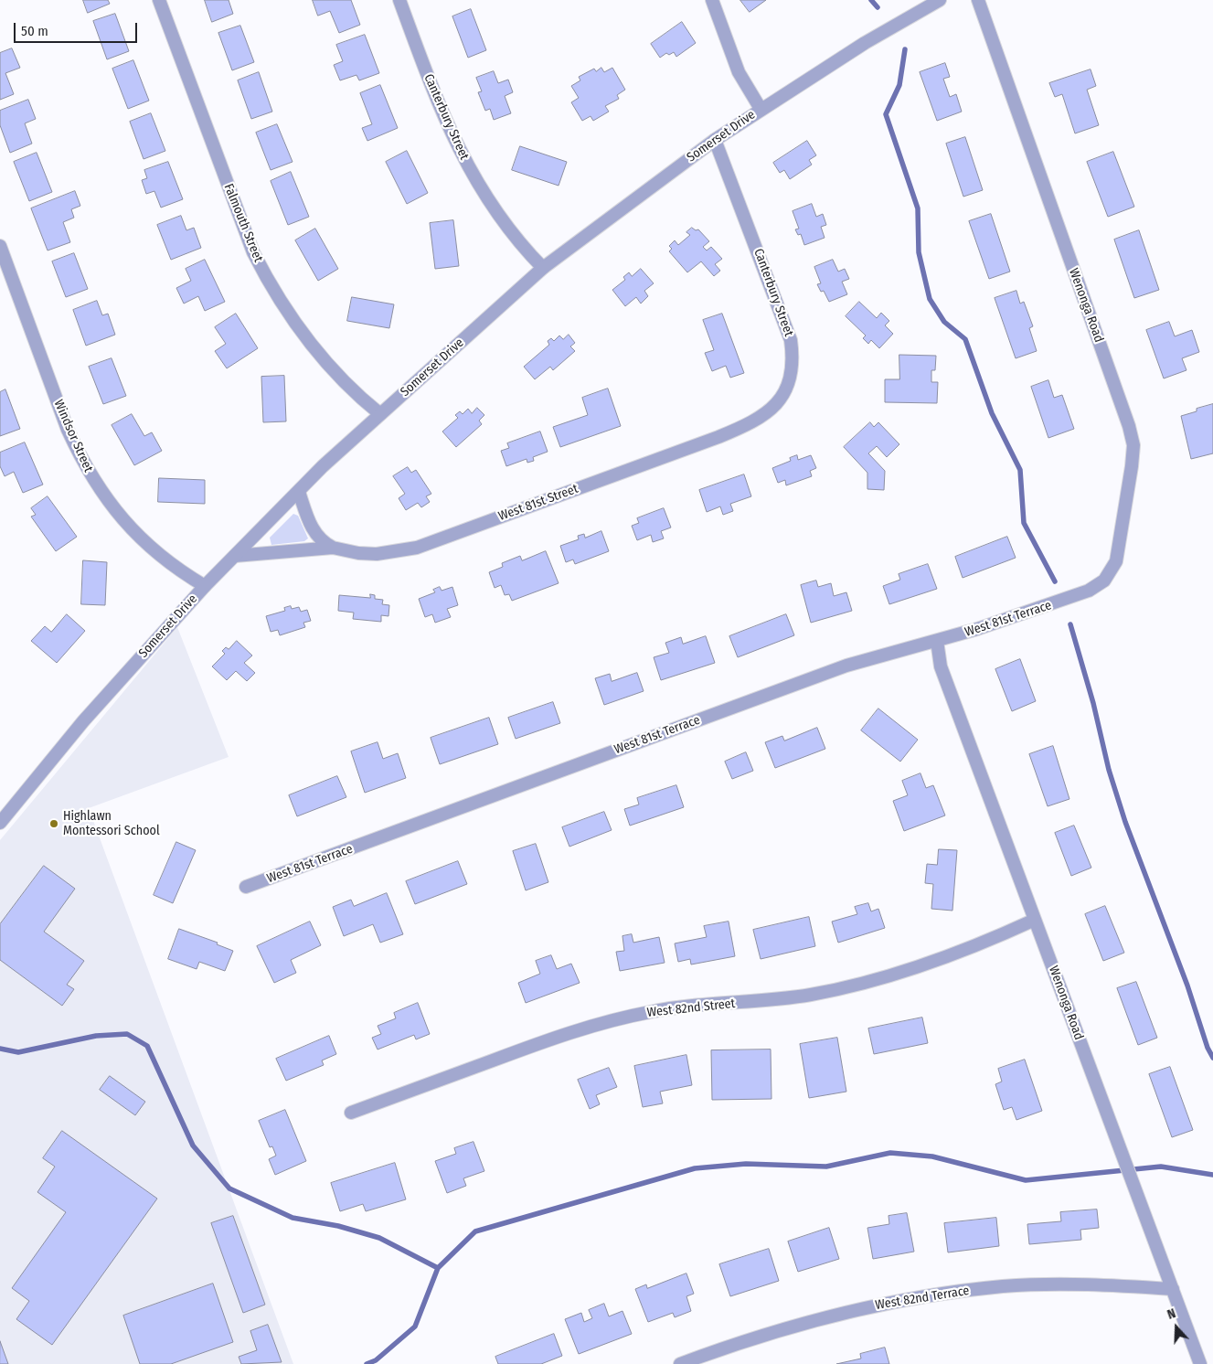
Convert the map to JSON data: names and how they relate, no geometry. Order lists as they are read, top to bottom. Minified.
{"streets":{"street":["Canterbury Street","Somerset Drive","Falmouth Street","Wenonga Road","Windsor Street","West 81st Street","West 81st Terrace","West 82nd Street","West 82nd Terrace"]},"crossings":[["Canterbury Street","Somerset Drive"],["Canterbury Street","West 81st Street"],["Somerset Drive","Falmouth Street"],["Somerset Drive","Windsor Street"],["Somerset Drive","West 81st Street"],["Wenonga Road","West 81st Terrace"],["Wenonga Road","West 82nd Street"],["Wenonga Road","West 82nd Terrace"]],"places":["Highlawn Montessori School"],"scale_bar":"50 m","north":"top"}
